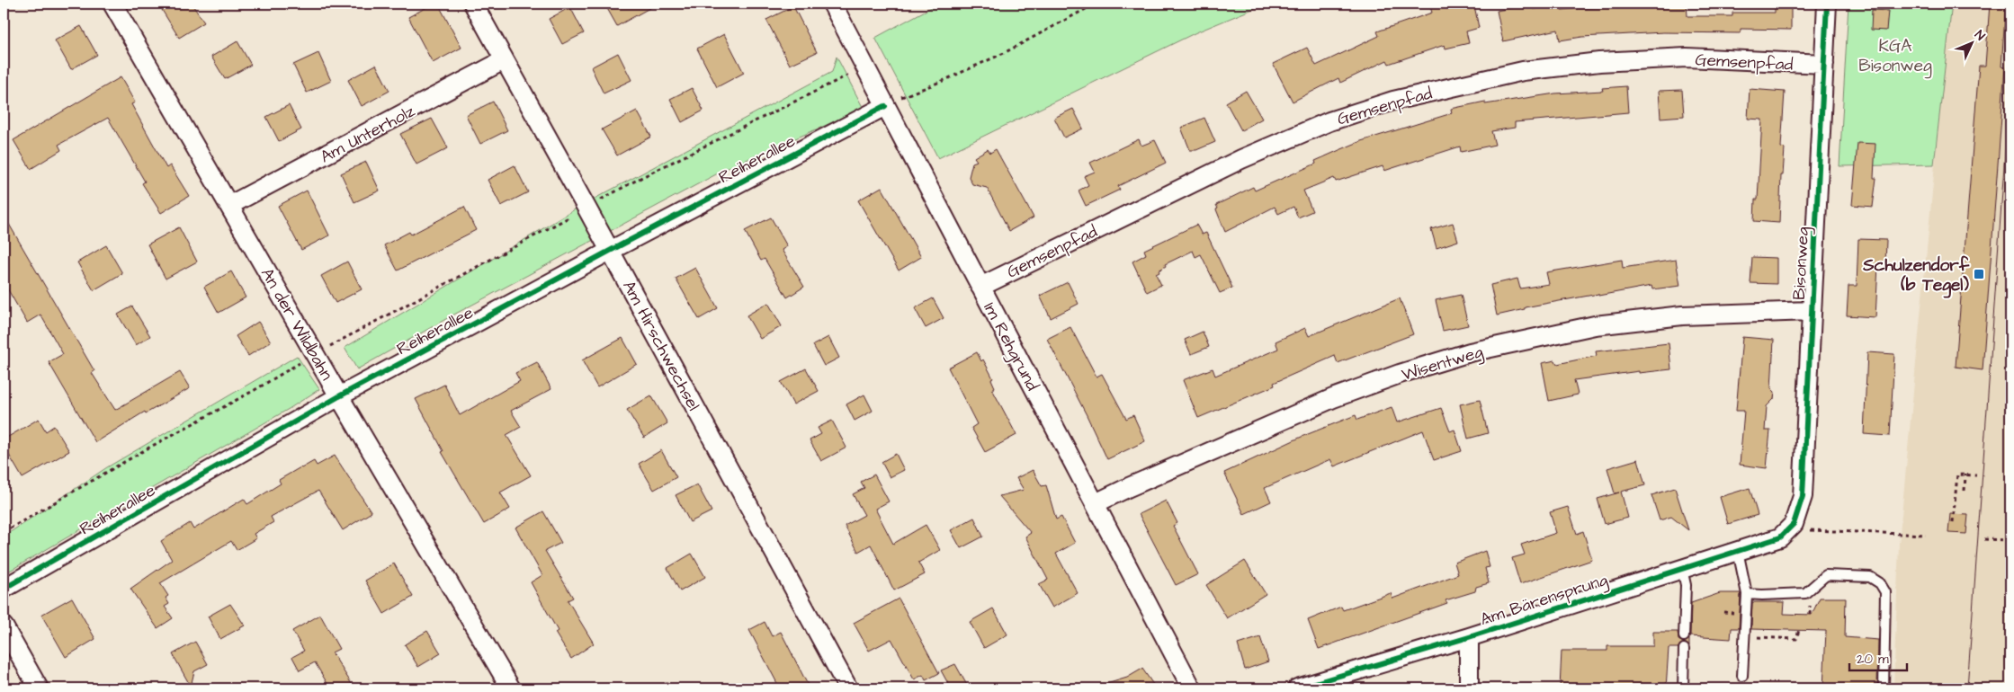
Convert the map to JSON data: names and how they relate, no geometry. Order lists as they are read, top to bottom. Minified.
{"streets":{"street":["Gemsenpfad","Am Unterholz","Reiherallee","Bisonweg","An der Wildbahn","Am Hirschwechsel","Im Rehgrund","Wisentweg","Am Bärensprung"]},"crossings":[["Gemsenpfad","Bisonweg"],["Gemsenpfad","Im Rehgrund"],["Am Unterholz","An der Wildbahn"],["Am Unterholz","Am Hirschwechsel"],["Reiherallee","An der Wildbahn"],["Reiherallee","Am Hirschwechsel"],["Reiherallee","Im Rehgrund"],["Bisonweg","Wisentweg"],["Bisonweg","Am Bärensprung"],["Im Rehgrund","Wisentweg"]],"parks":["KGA Bisonweg"],"places":{"transit":["Schulzendorf (b Tegel)"]},"scale_bar":"20 m","north":"top right"}
